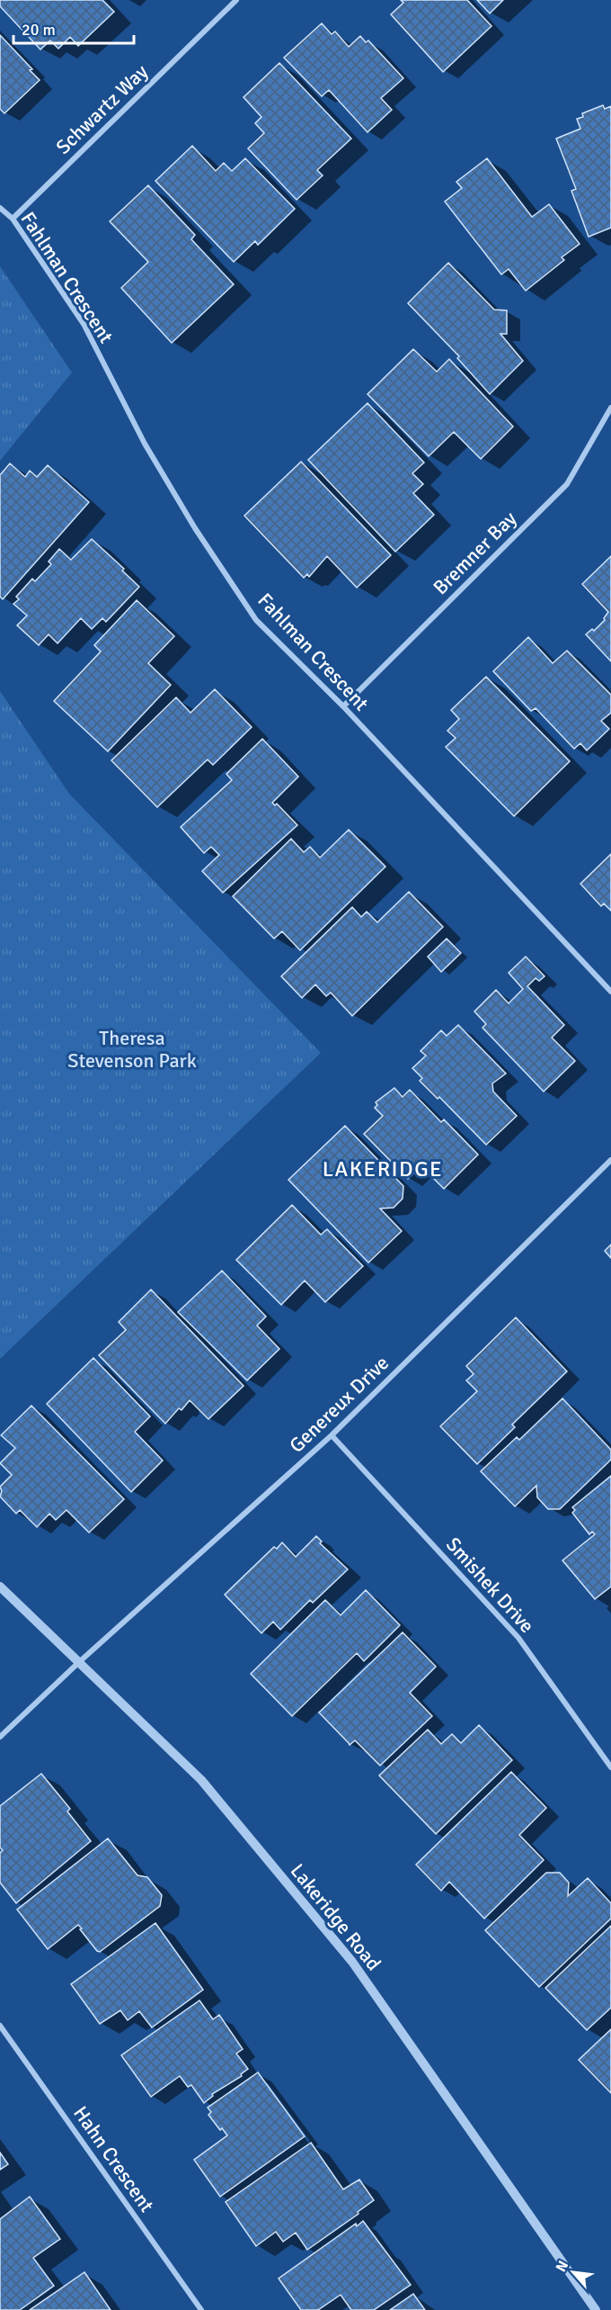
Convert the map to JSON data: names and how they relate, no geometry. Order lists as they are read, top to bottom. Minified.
{"streets":{"street":["Schwartz Way","Fahlman Crescent","Bremner Bay","Genereux Drive","Smishek Drive","Lakeridge Road","Hahn Crescent"]},"crossings":[["Schwartz Way","Fahlman Crescent"],["Fahlman Crescent","Bremner Bay"],["Genereux Drive","Smishek Drive"],["Genereux Drive","Lakeridge Road"]],"districts":["LAKERIDGE"],"parks":["Theresa Stevenson Park"],"scale_bar":"20 m","north":"top left"}
